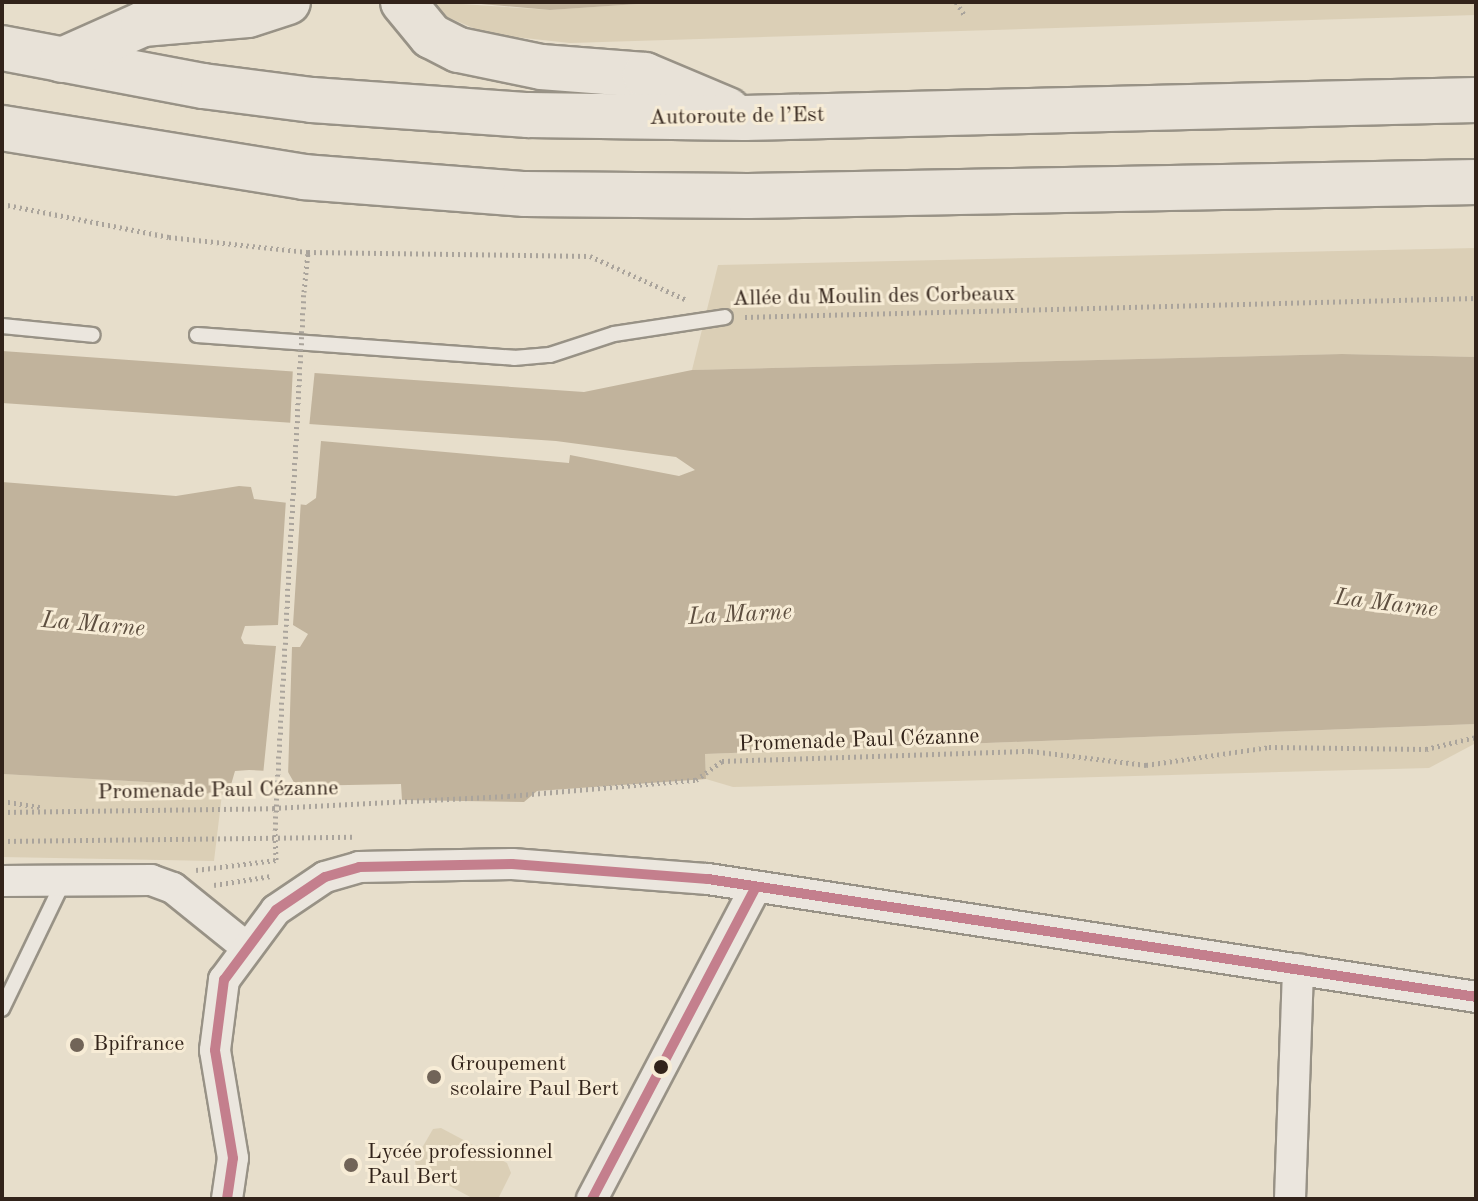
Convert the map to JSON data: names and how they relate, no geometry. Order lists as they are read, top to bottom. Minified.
{"streets":{"highway":["Autoroute de l’Est"],"path":["Allée du Moulin des Corbeaux","Promenade Paul Cézanne"]},"water":["La Marne"],"places":["Bpifrance","Groupement scolaire Paul Bert","Lycée professionnel Paul Bert"]}
